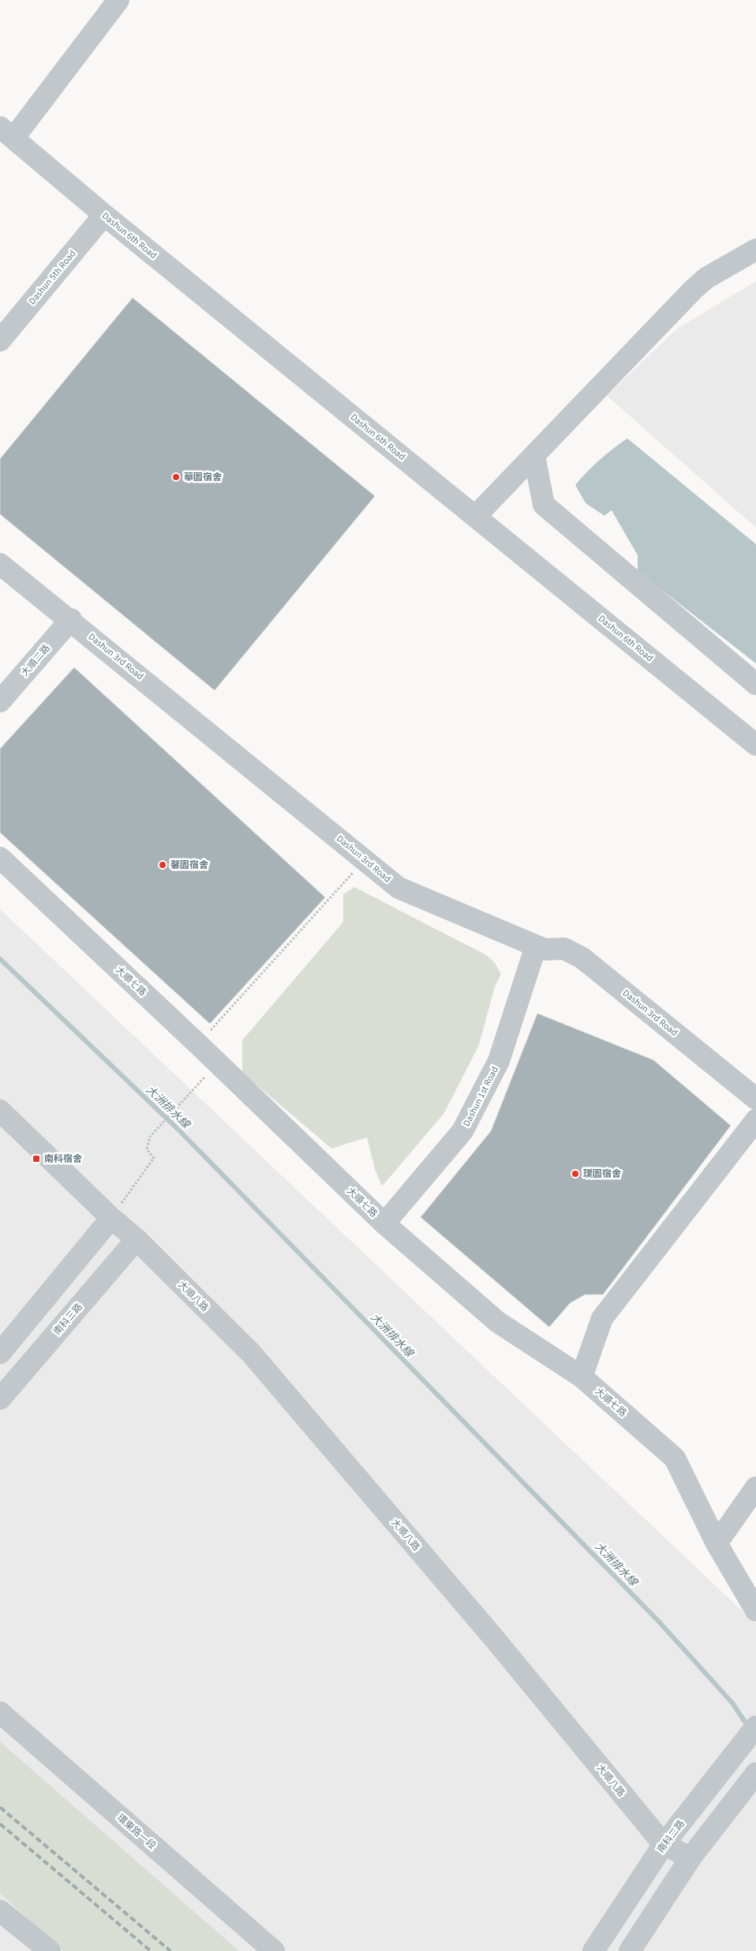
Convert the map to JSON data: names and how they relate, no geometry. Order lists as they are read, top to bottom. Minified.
{"streets":{"street":["Dashun 6th Road","Dashun 5th Road","Dashun 3rd Road","大順二路","大順七路","Dashun 1st Road","大順八路","南科三路","環東路一段","南科二路"]},"crossings":[["Dashun 6th Road","Dashun 5th Road"],["Dashun 3rd Road","大順二路"],["Dashun 3rd Road","Dashun 1st Road"],["大順七路","Dashun 1st Road"],["大順八路","南科三路"],["大順八路","南科二路"]],"water":["大洲排水線"],"places":{"other":["華園宿舍","馨園宿舍","璞園宿舍"],"transit":["南科宿舍"]}}
